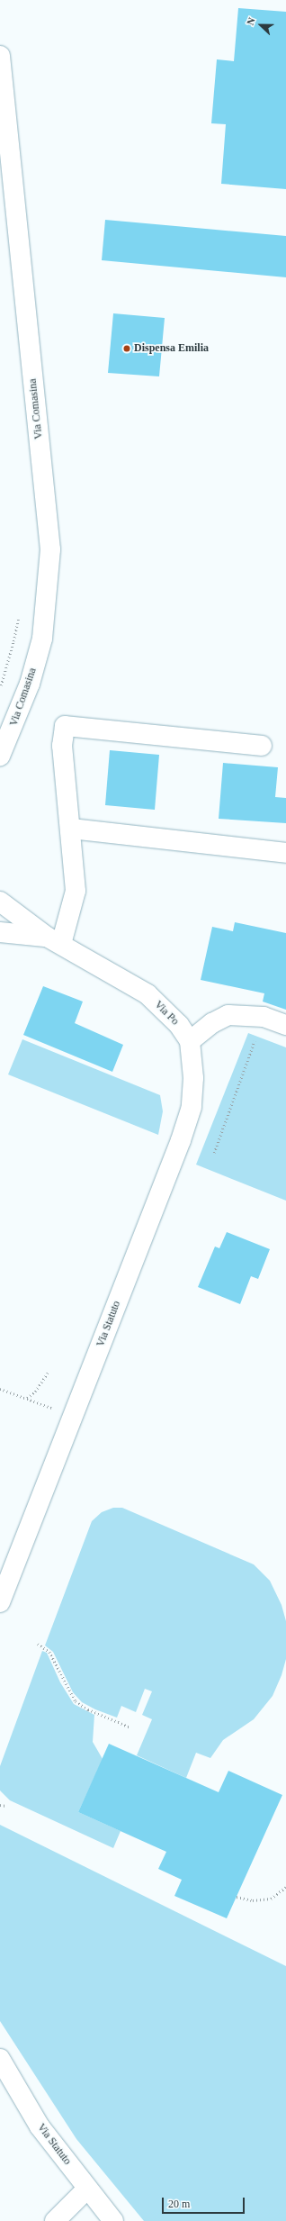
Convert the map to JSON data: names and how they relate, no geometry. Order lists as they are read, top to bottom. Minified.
{"streets":{"street":["Via Comasina","Via Po","Via Statuto"]},"crossings":[["Via Po","Via Statuto"]],"places":["Dispensa Emilia"],"scale_bar":"20 m","north":"left"}
